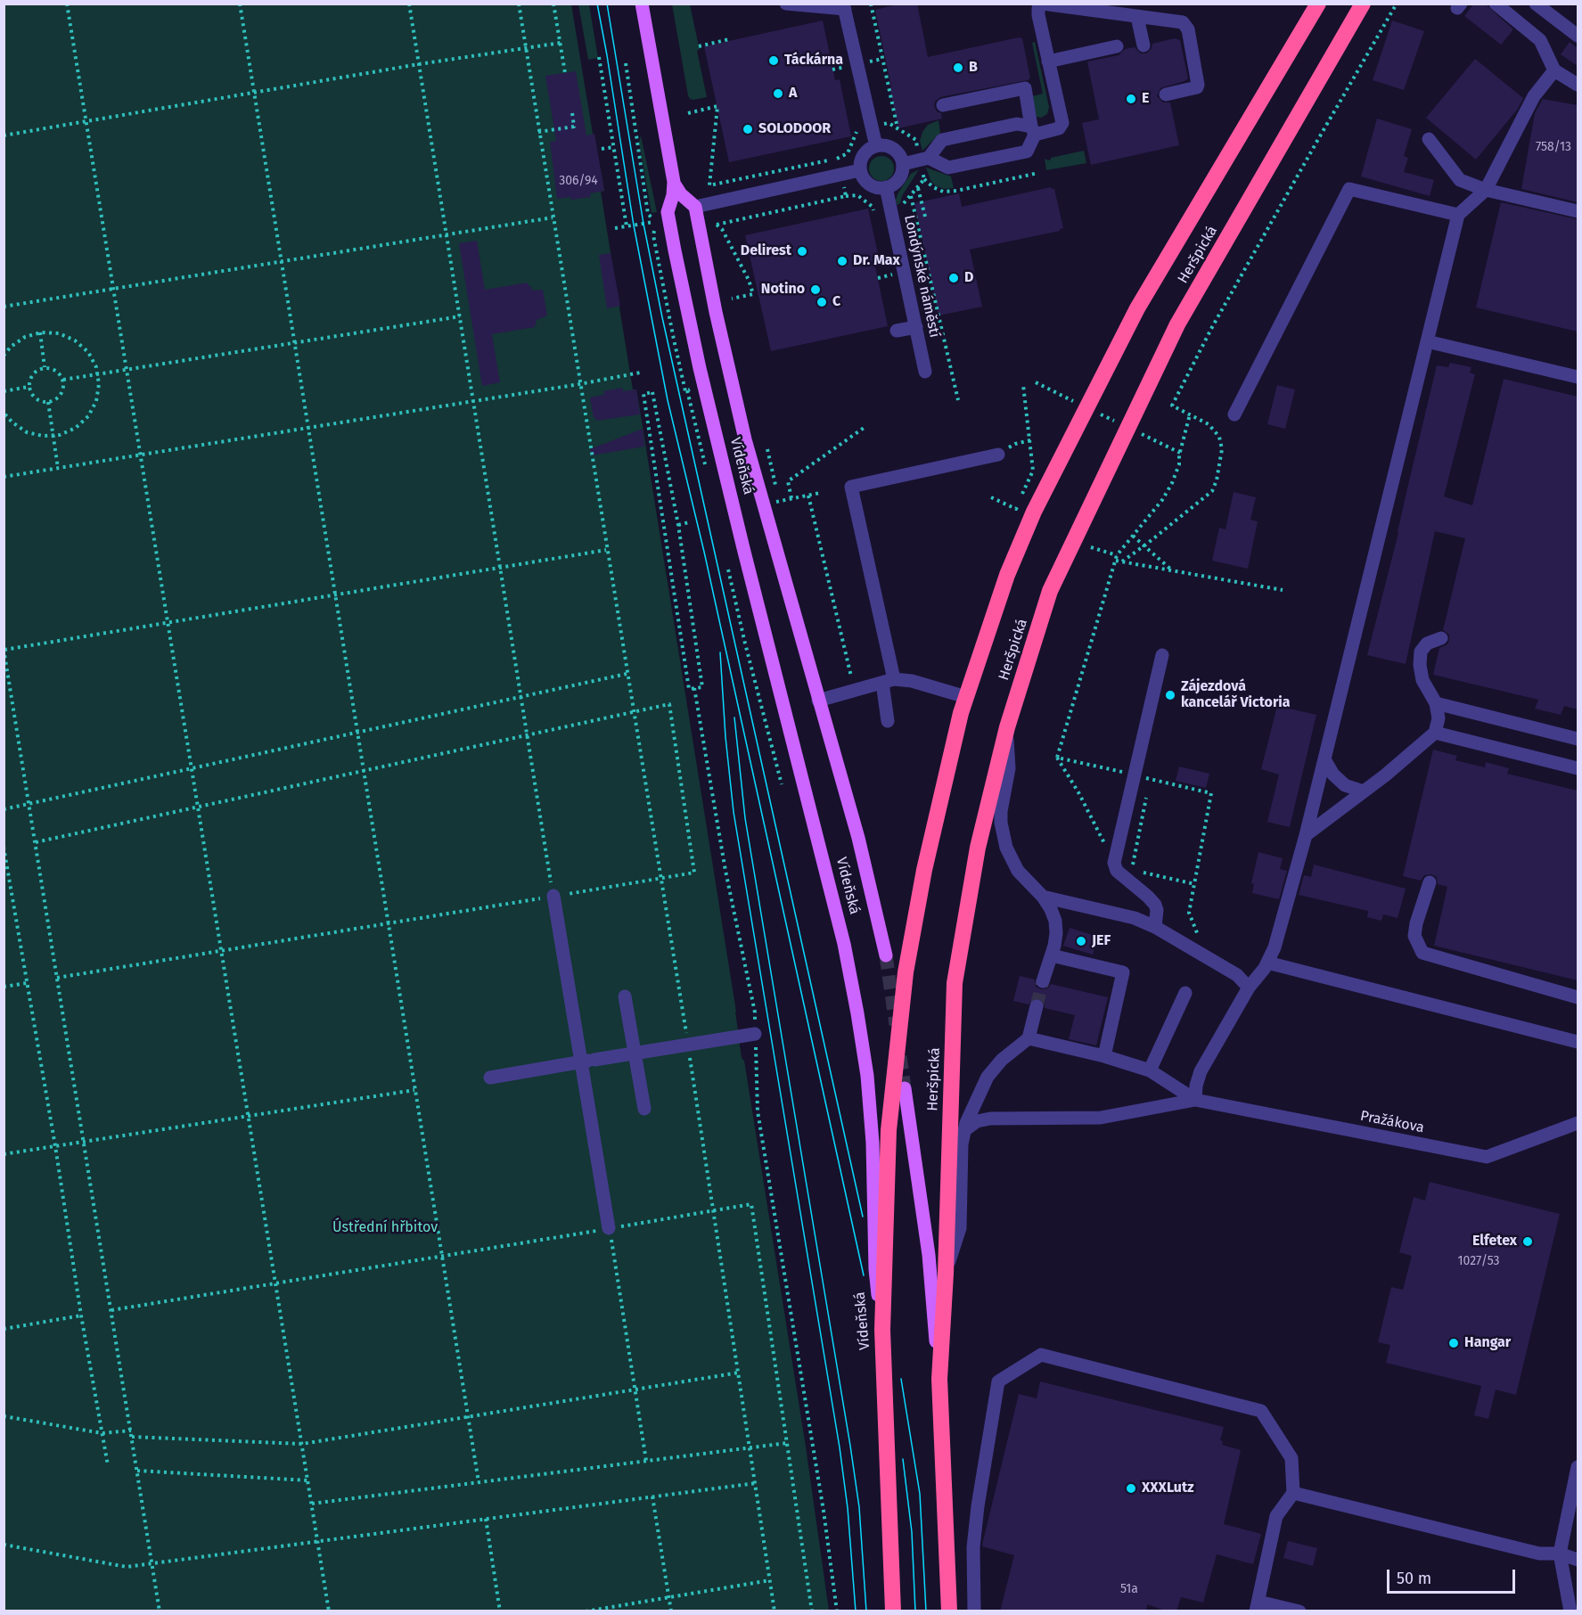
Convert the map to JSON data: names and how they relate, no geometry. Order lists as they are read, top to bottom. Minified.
{"streets":{"highway":["Heršpická","Vídeňská"],"street":["Londýnské náměstí","Pražákova"]},"crossings":[["Heršpická","Vídeňská"]],"parks":["Ústřední hřbitov"],"places":["Táckárna","B","A","E","SOLODOOR","Delirest","Dr. Max","D","Notino","C","Zájezdová kancelář Victoria","JEF","Elfetex","Hangar","XXXLutz"],"house_numbers":["758/13","306/94","1027/53","51a"],"scale_bar":"50 m"}
